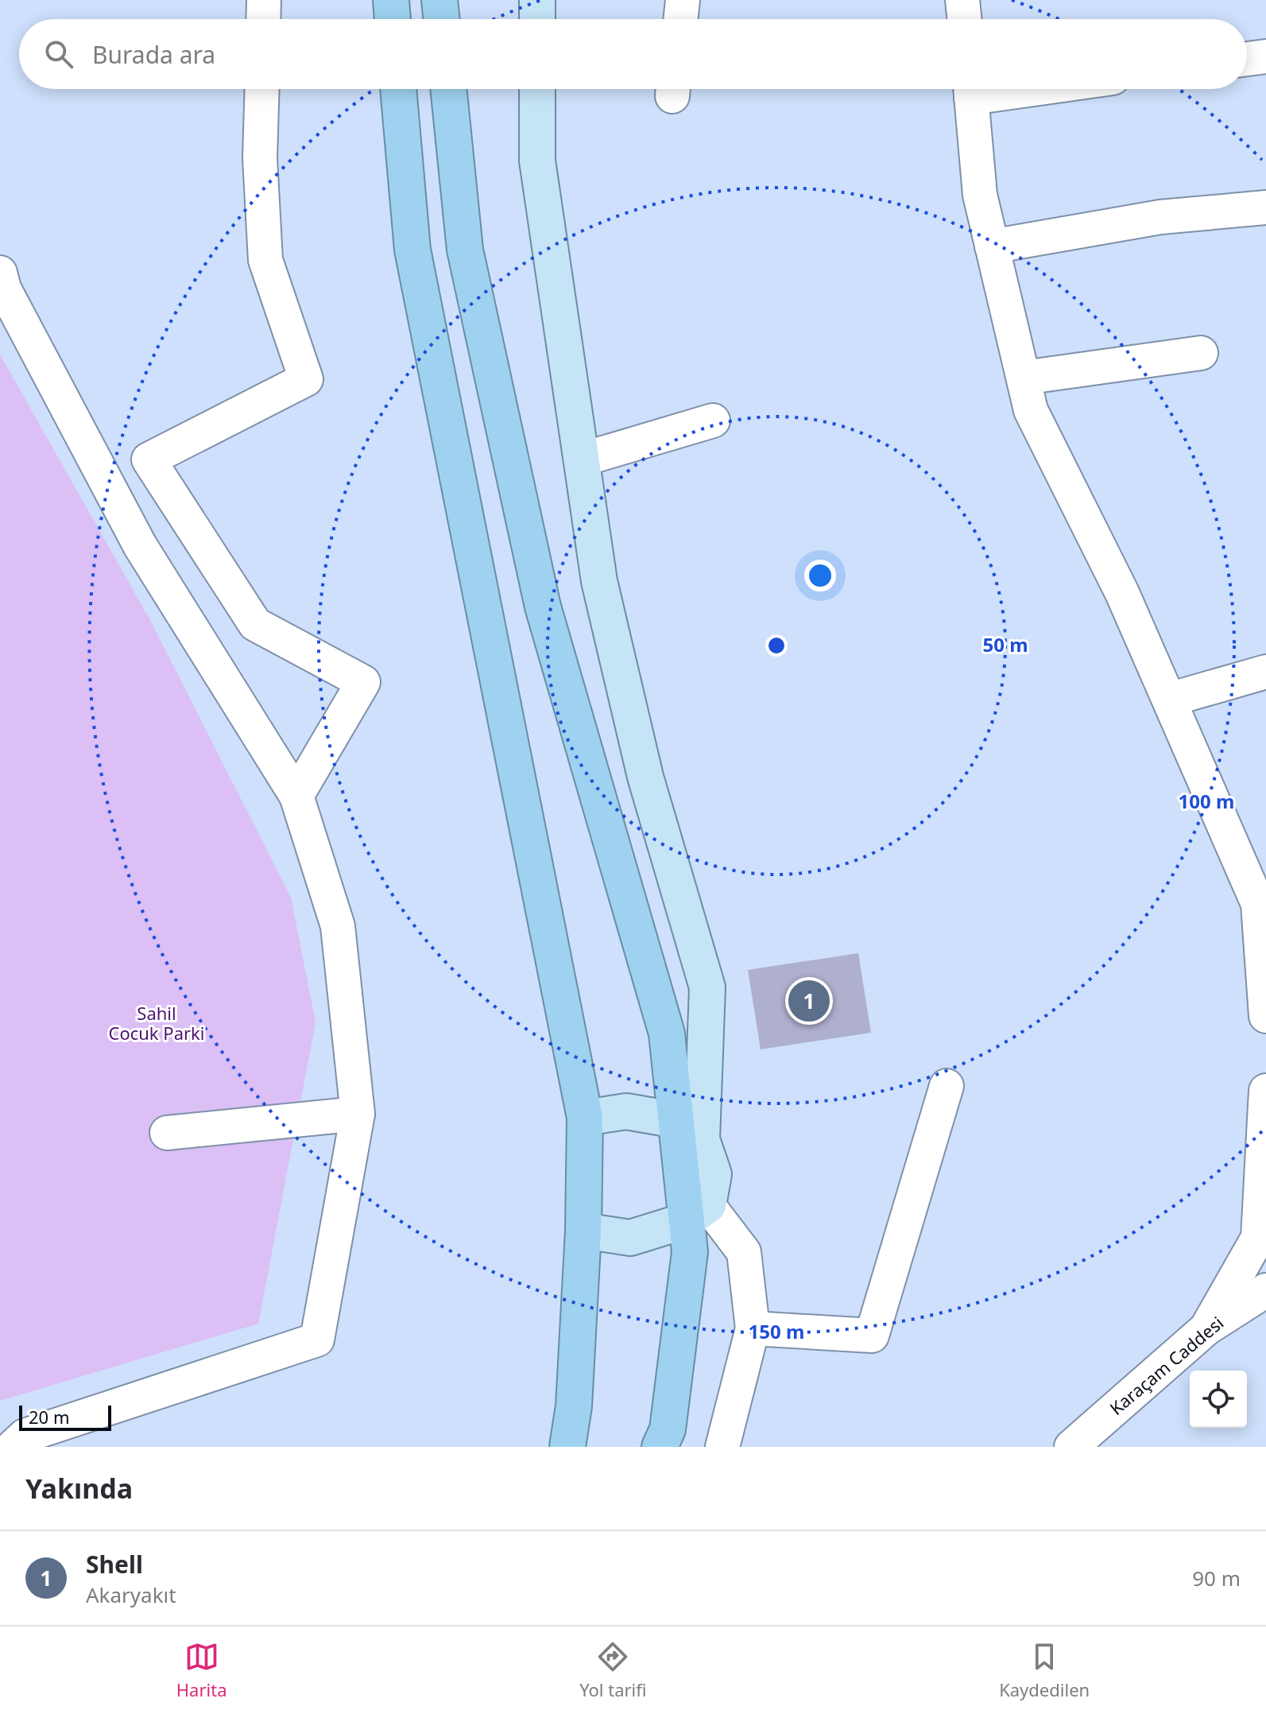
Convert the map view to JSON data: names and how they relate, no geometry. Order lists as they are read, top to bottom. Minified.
{"streets":{"street":["Karaçam Caddesi"]},"parks":["Sahil Cocuk Parki"],"scale_bar":"20 m","page":{"search":"Burada ara","pins":"1","scale":"20 m","heading":"Yakında","list":[{"mark":"1","name":"Shell","note":"Akaryakıt","value":"90 m"}],"nav":["Harita","Yol tarifi","Kaydedilen"]},"rings":["50 m","100 m","150 m"]}
